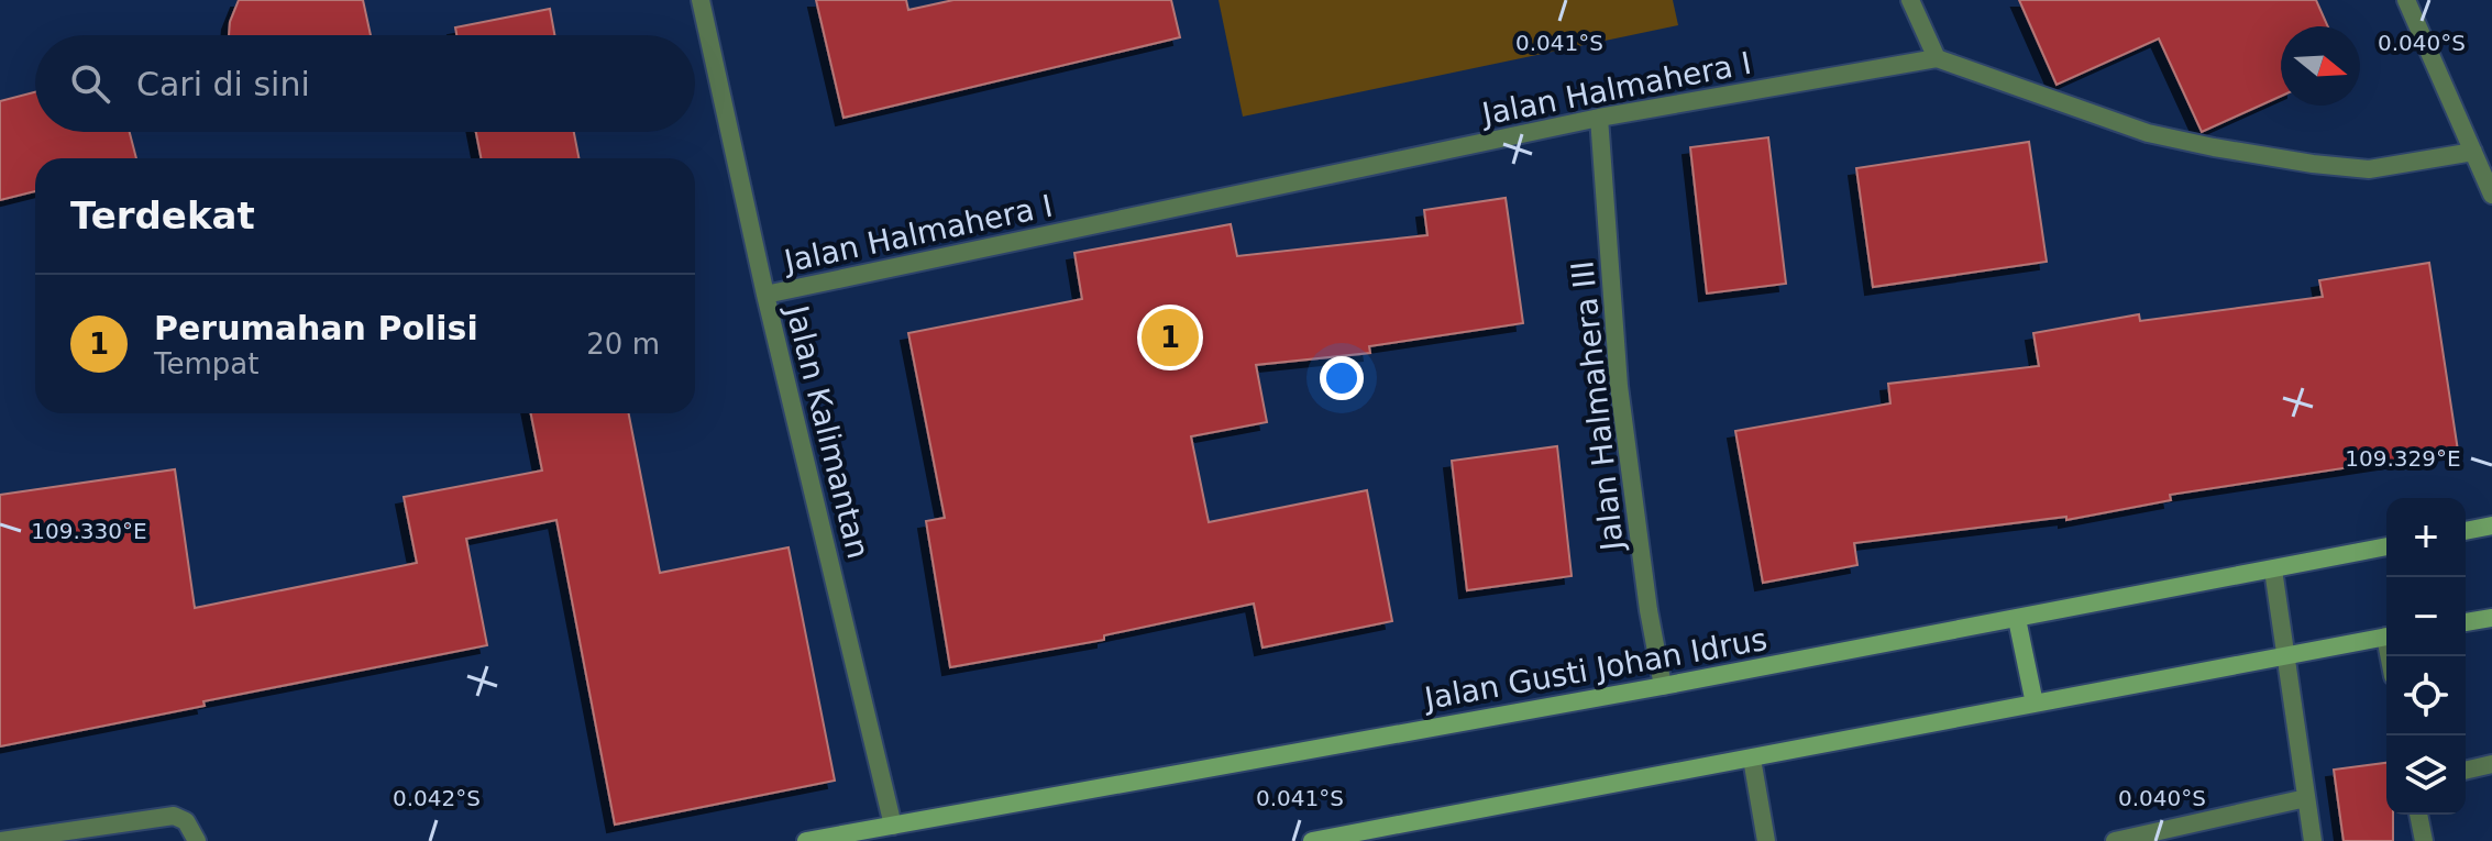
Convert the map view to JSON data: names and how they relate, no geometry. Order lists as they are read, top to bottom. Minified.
{"streets":{"street":["Jalan Halmahera I","Jalan Halmahera III","Jalan Kalimantan","Jalan Gusti Johan Idrus"]},"crossings":[["Jalan Halmahera I","Jalan Halmahera III"],["Jalan Halmahera I","Jalan Kalimantan"],["Jalan Halmahera III","Jalan Gusti Johan Idrus"],["Jalan Kalimantan","Jalan Gusti Johan Idrus"]],"north":"right","page":{"search":"Cari di sini","heading":"Terdekat","list":[{"mark":"1","name":"Perumahan Polisi","note":"Tempat","value":"20 m"}],"pins":"1","map_buttons":["+","−"]},"coordinates":["0.041°S","0.040°S","109.329°E","109.330°E","0.042°S"]}
